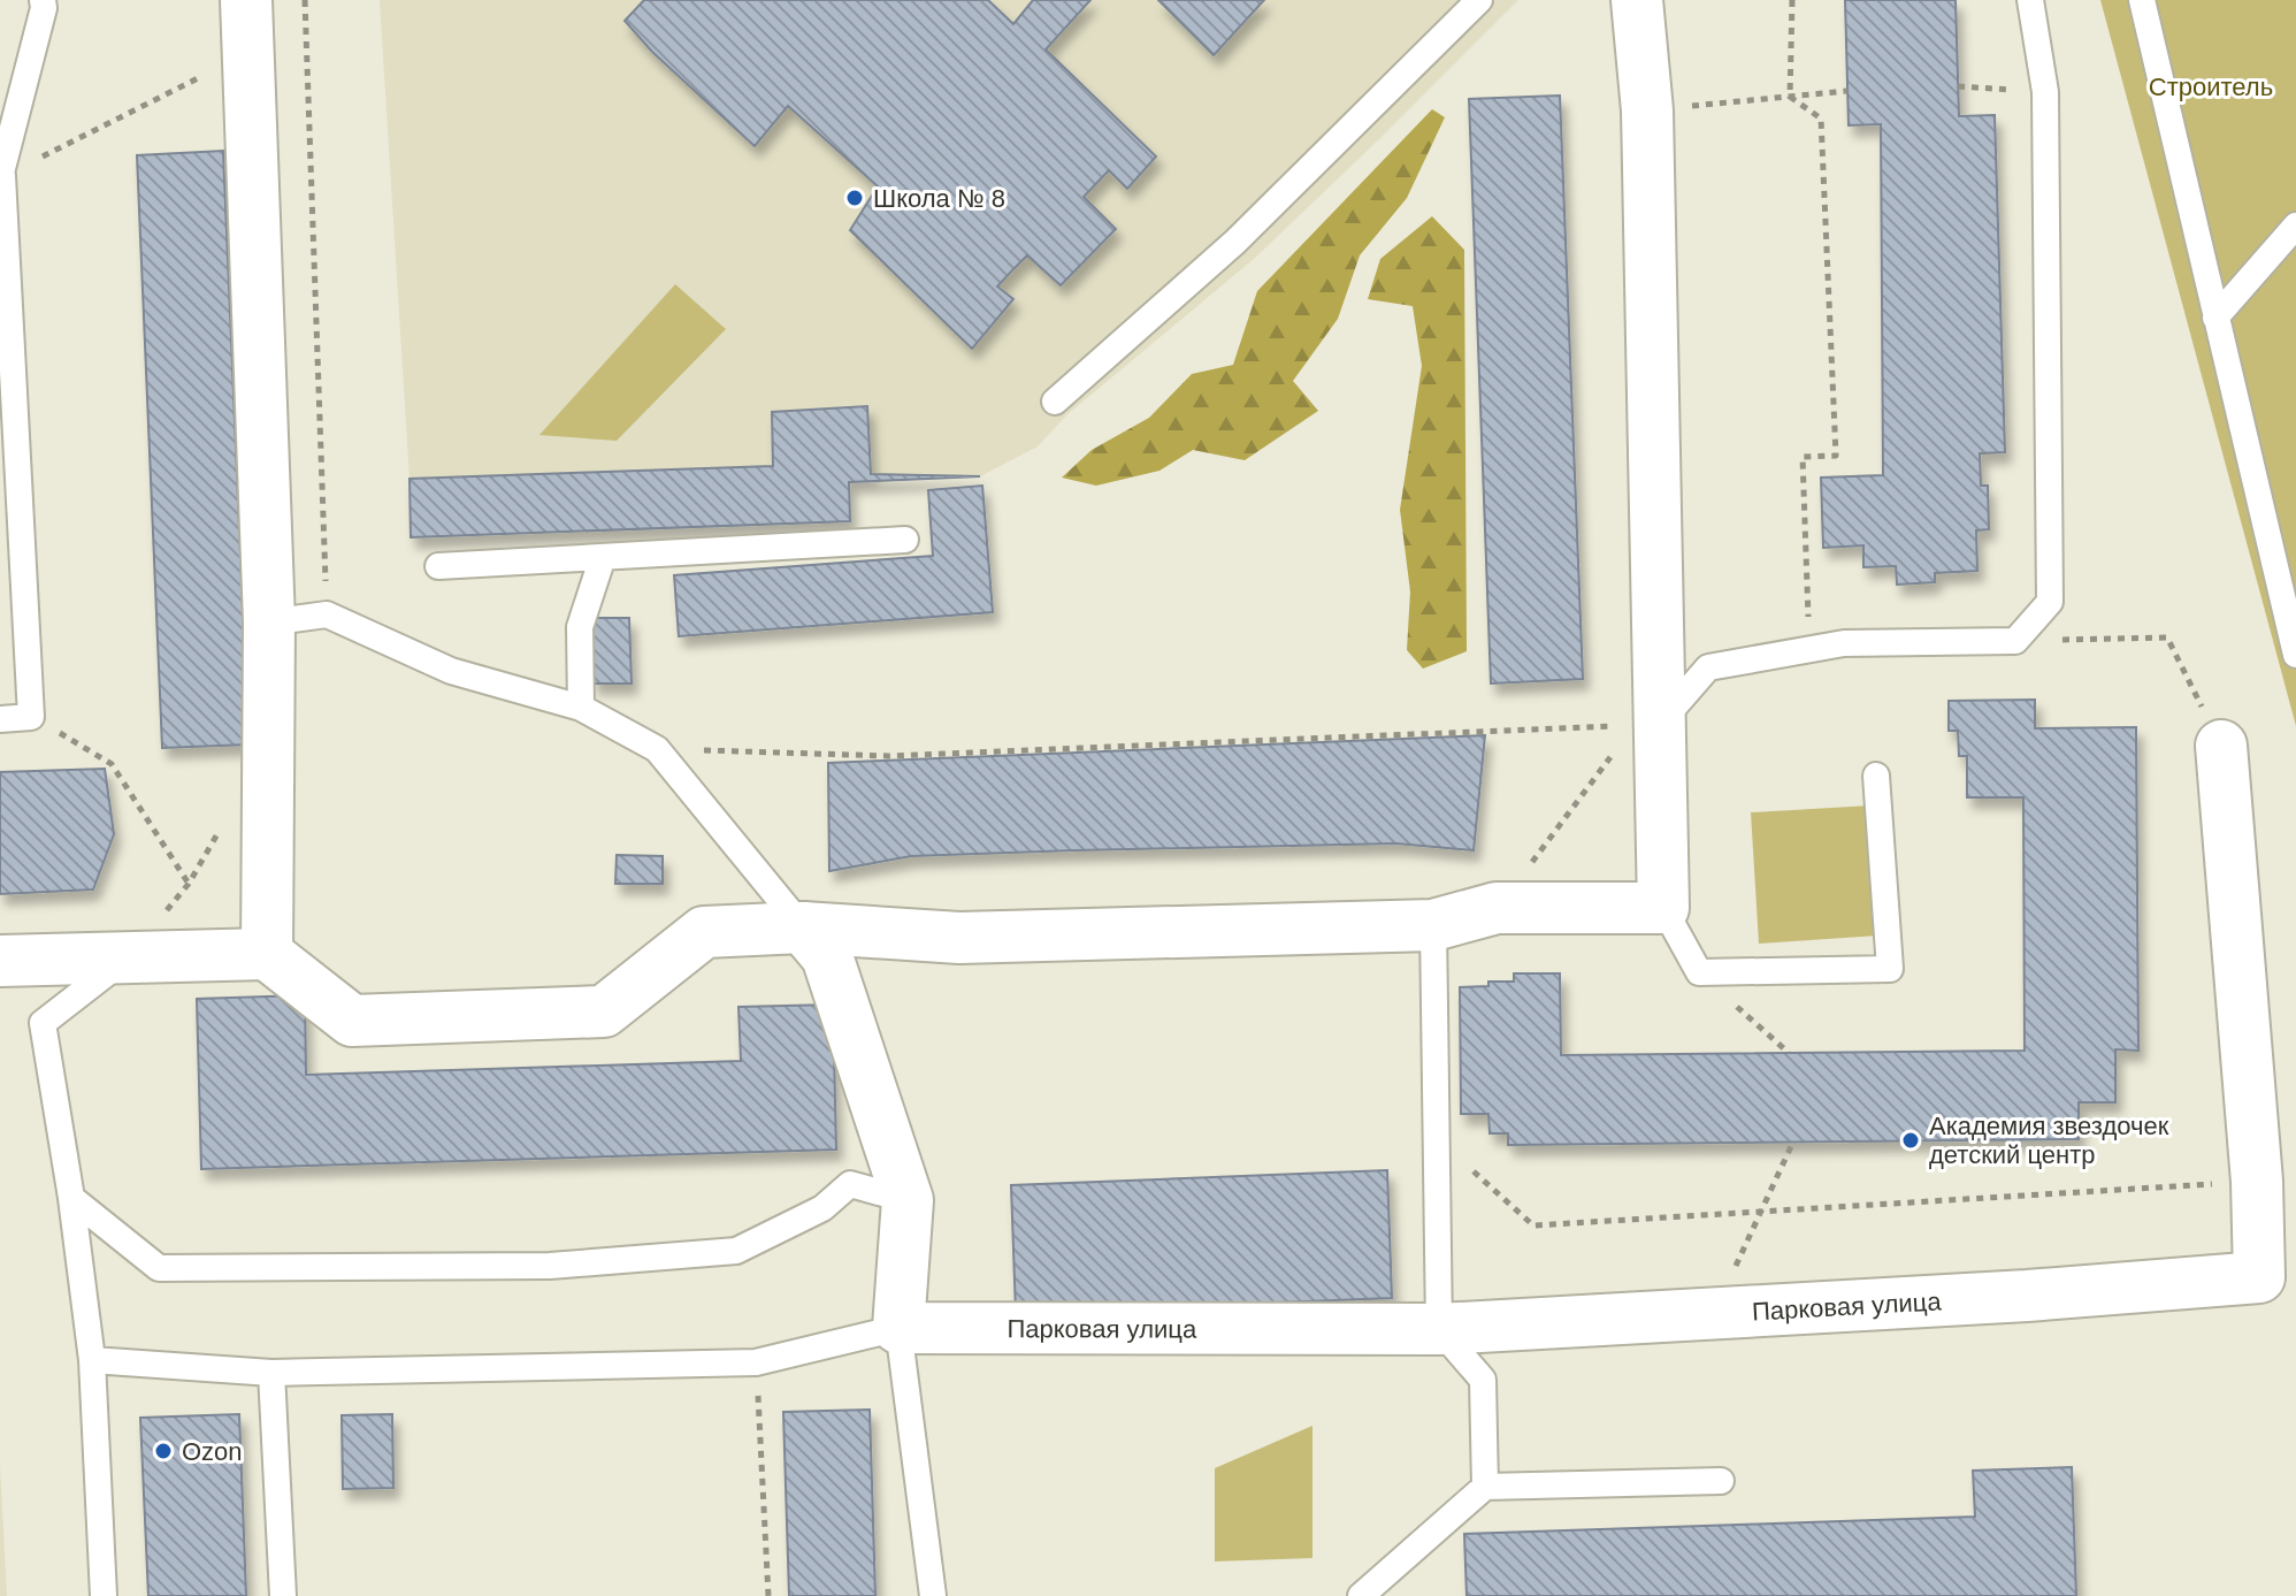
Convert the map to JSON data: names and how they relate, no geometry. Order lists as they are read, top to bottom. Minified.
{"streets":{"street":["Парковая улица"]},"parks":["Строитель"],"places":["Школа № 8","Академия звездочек детский центр","Ozon"]}
